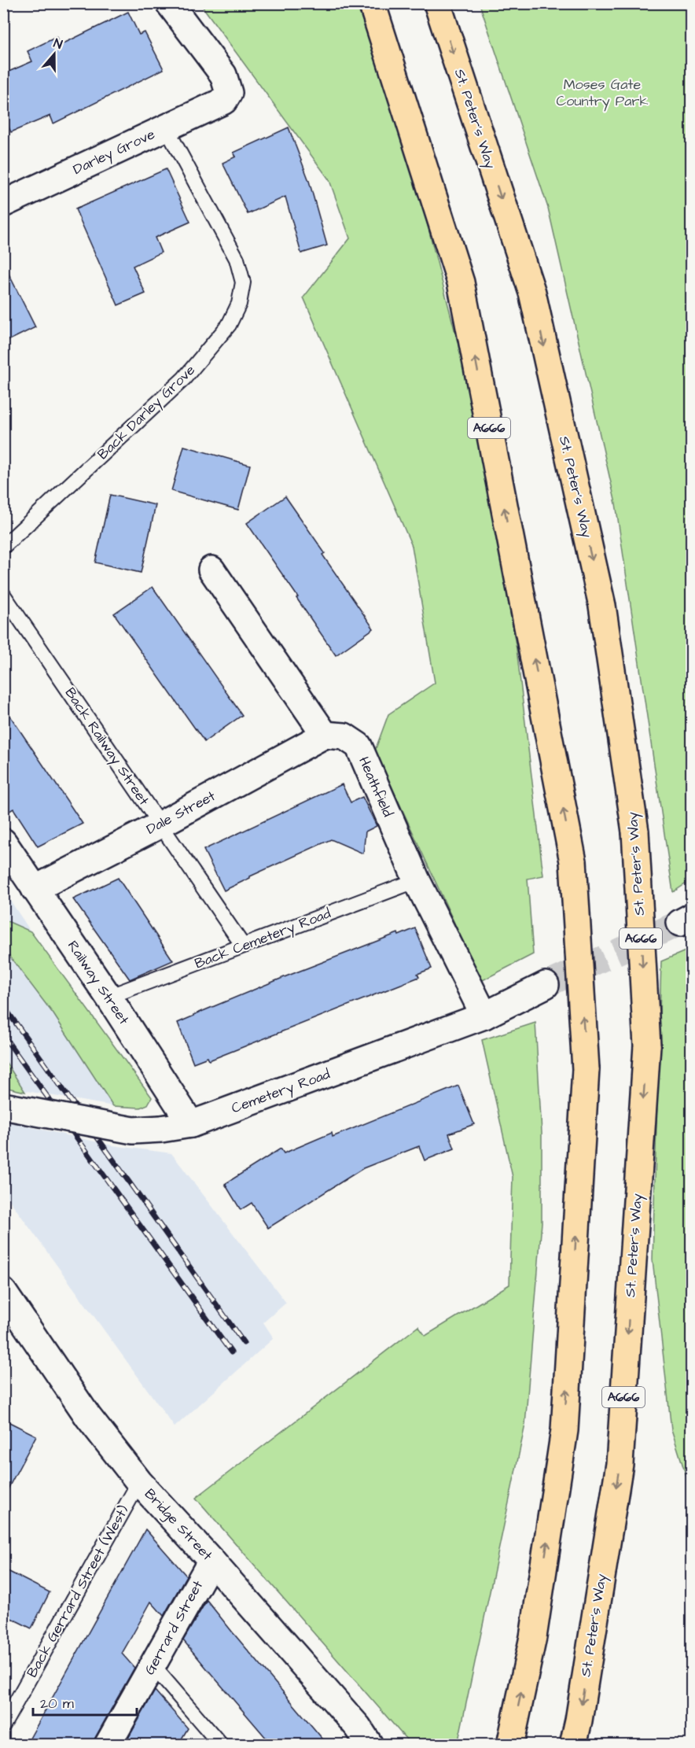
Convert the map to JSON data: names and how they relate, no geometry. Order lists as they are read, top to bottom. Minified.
{"streets":{"highway":["St. Peter's Way","A666"],"street":["Darley Grove","Heathfield","Dale Street","Railway Street","Cemetery Road","Bridge Street","Gerrard Street"],"lane":["Back Darley Grove","Back Railway Street","Back Cemetery Road","Back Gerrard Street (West)"]},"crossings":[["Darley Grove","Back Darley Grove"],["Back Railway Street","Dale Street"],["Back Railway Street","Back Cemetery Road"],["Heathfield","Dale Street"],["Heathfield","Back Cemetery Road"],["Heathfield","Cemetery Road"],["Dale Street","Railway Street"],["Back Cemetery Road","Railway Street"],["Railway Street","Cemetery Road"],["Bridge Street","Back Gerrard Street (West)"],["Bridge Street","Gerrard Street"]],"parks":["Moses Gate Country Park"],"scale_bar":"20 m","north":"top"}
